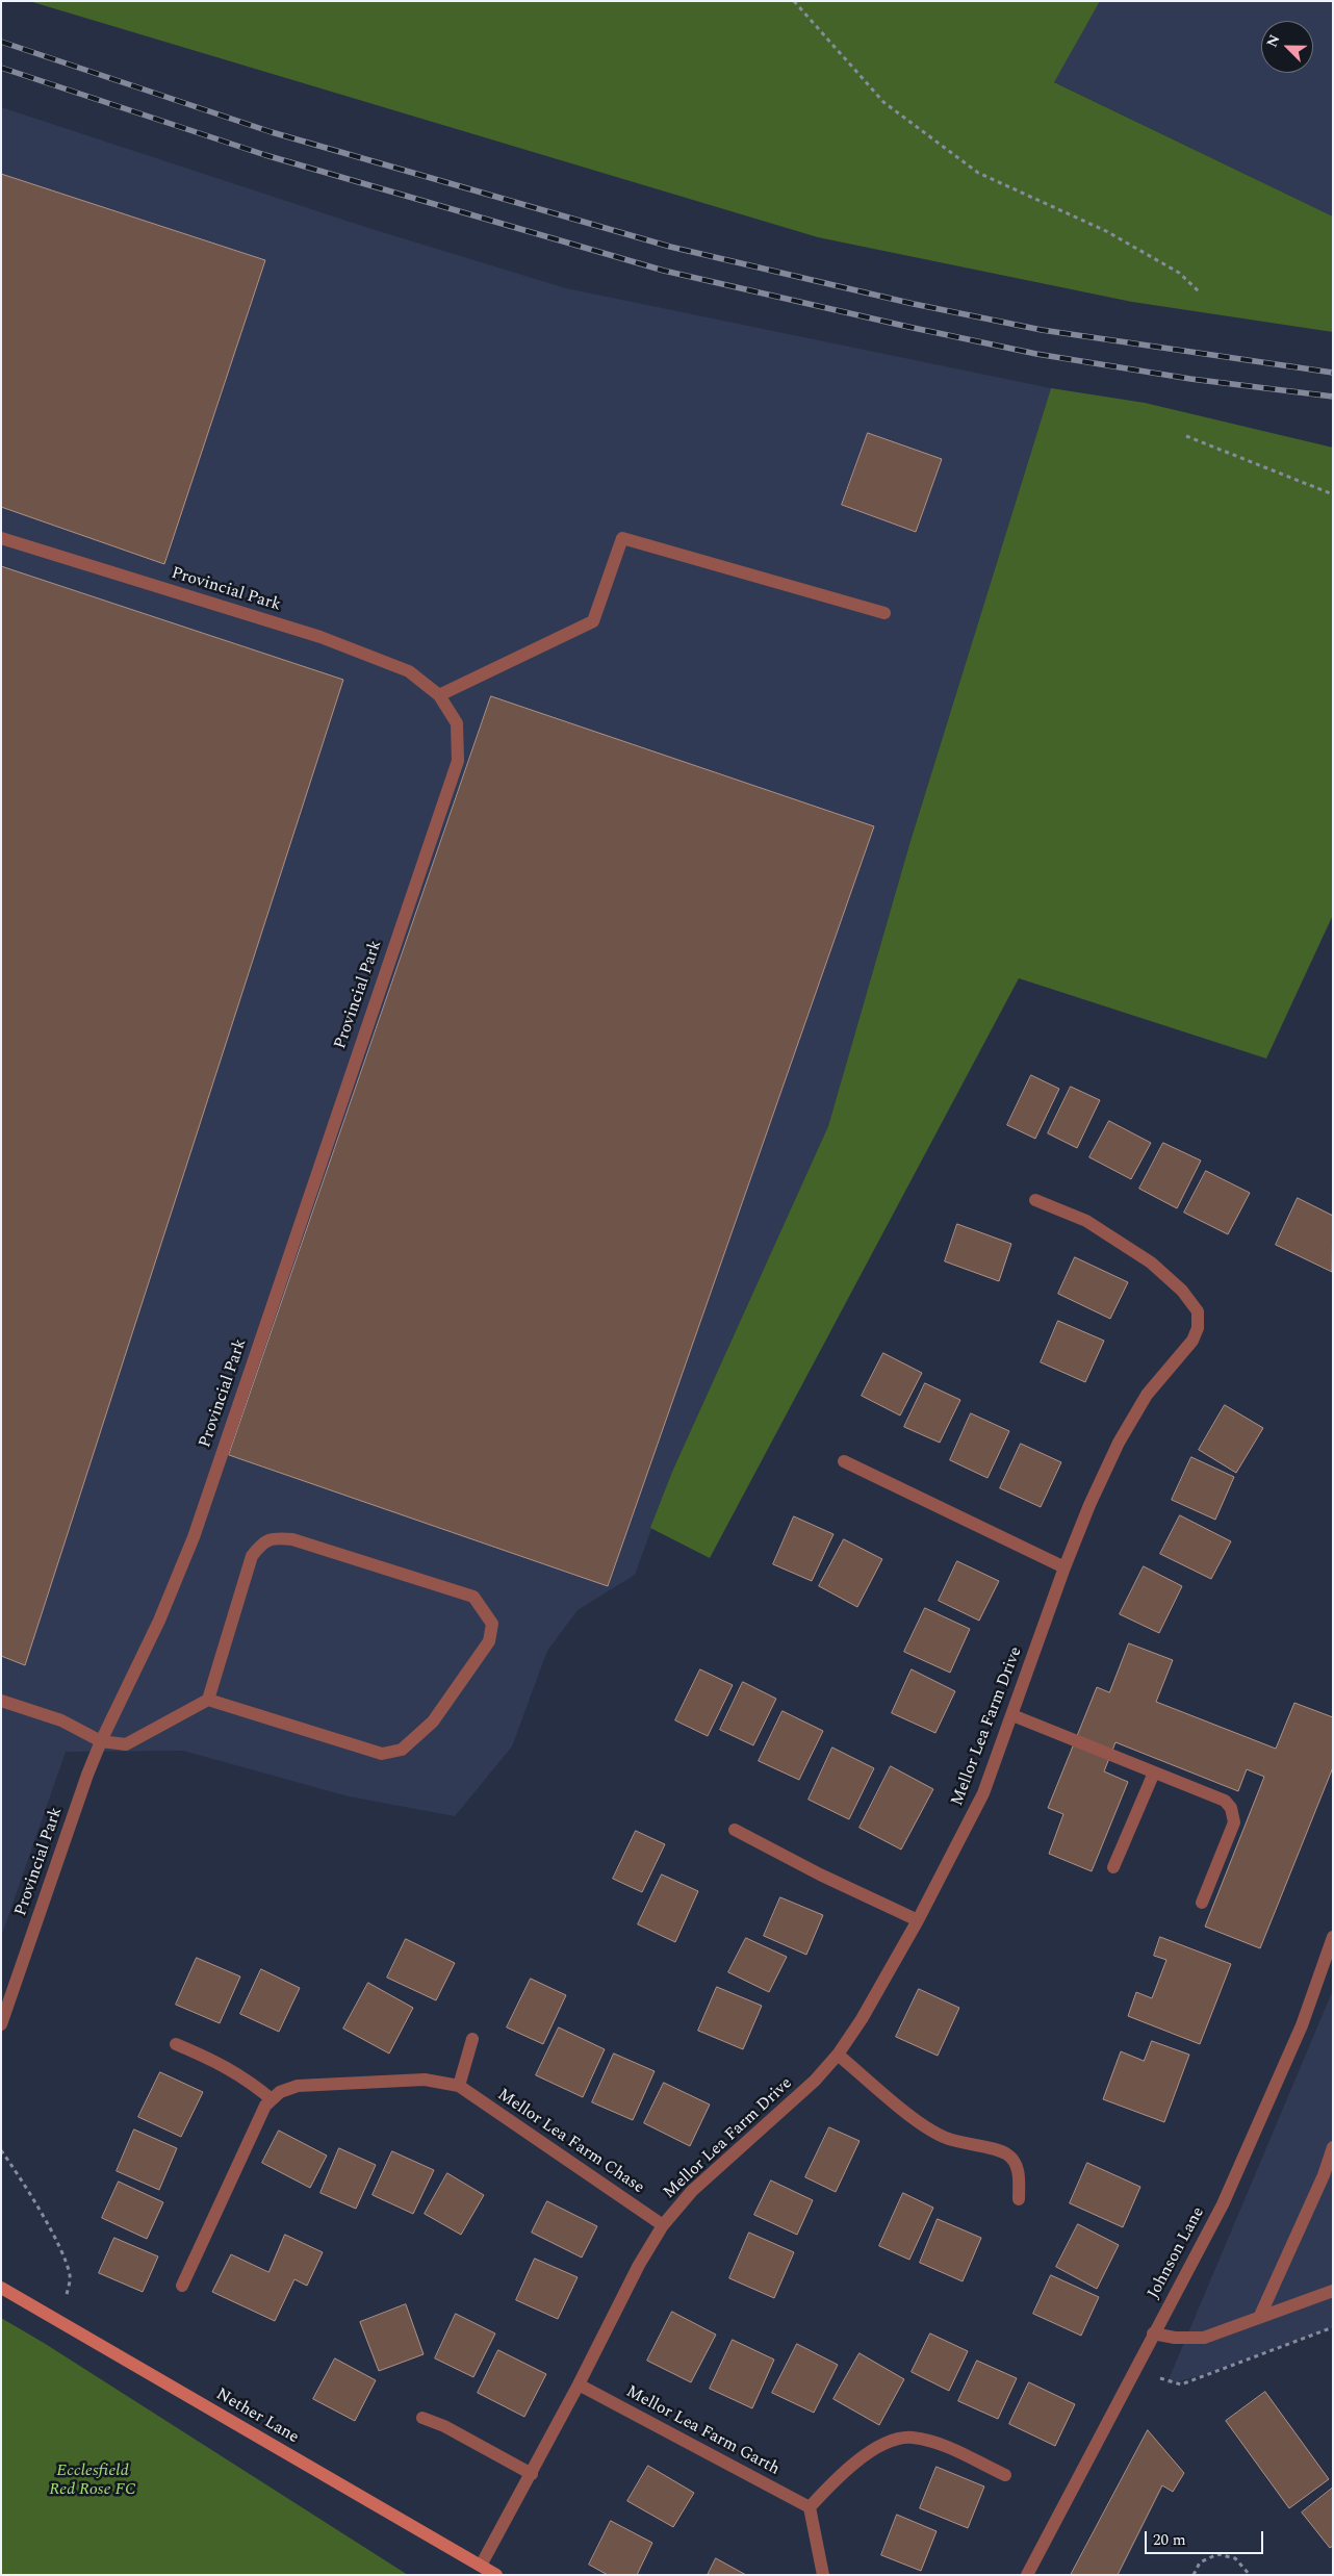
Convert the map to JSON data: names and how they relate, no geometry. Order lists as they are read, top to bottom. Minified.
{"streets":{"main road":["Nether Lane"],"street":["Provincial Park","Mellor Lea Farm Drive","Mellor Lea Farm Chase","Johnson Lane","Mellor Lea Farm Garth"]},"crossings":[["Mellor Lea Farm Drive","Mellor Lea Farm Chase"],["Mellor Lea Farm Drive","Nether Lane"],["Mellor Lea Farm Drive","Mellor Lea Farm Garth"]],"parks":["Ecclesfield Red Rose FC"],"scale_bar":"20 m","north":"top left"}
